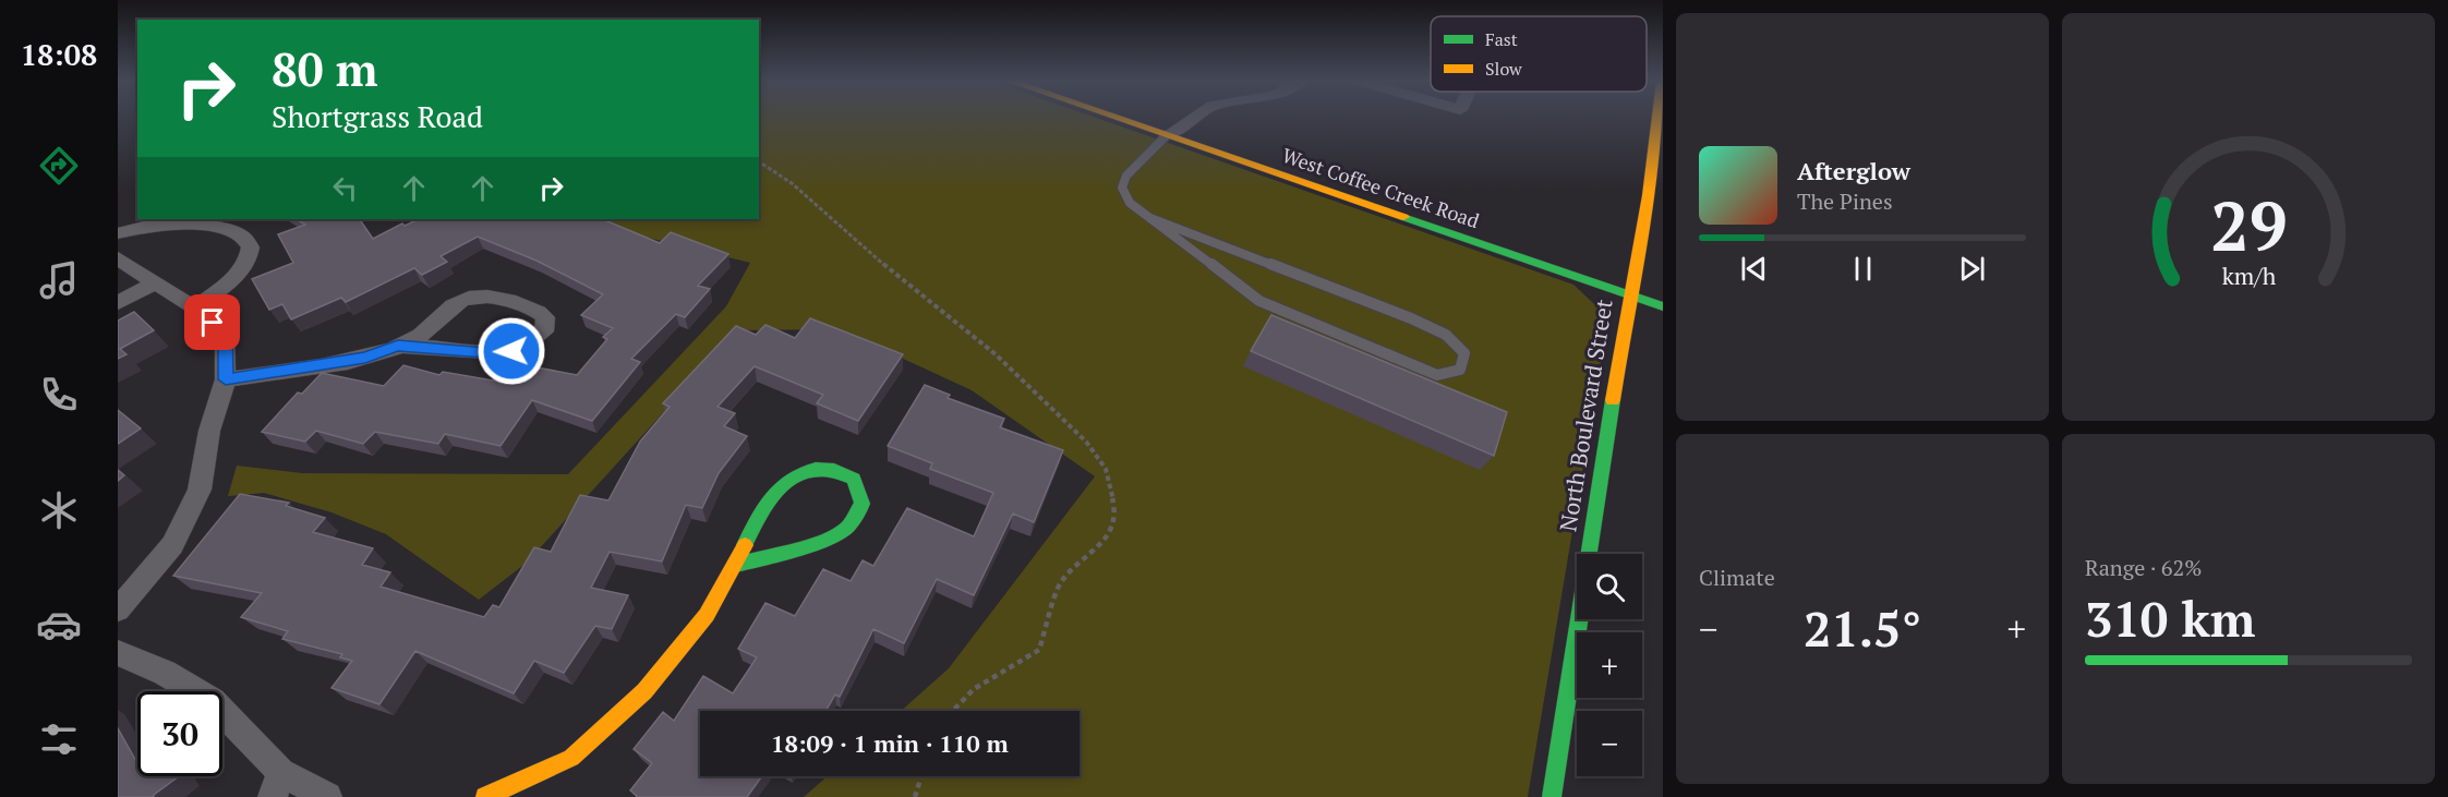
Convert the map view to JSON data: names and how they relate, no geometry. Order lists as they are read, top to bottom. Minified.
{"streets":{"street":["West Coffee Creek Road","North Boulevard Street"]},"crossings":[["West Coffee Creek Road","North Boulevard Street"]],"legend":["Fast","Slow"],"page":{"tabs":"18:08","turn":["80 m","Shortgrass Road"],"song":["Afterglow","The Pines"],"tile":["Climate",["Range · 62%","310 km"]],"map_buttons":["+","−"],"heat":["−","21.5°","+"],"limit":"30","trip":"18:09 · 1 min · 110 m","gauge":["29","km/h"]}}
